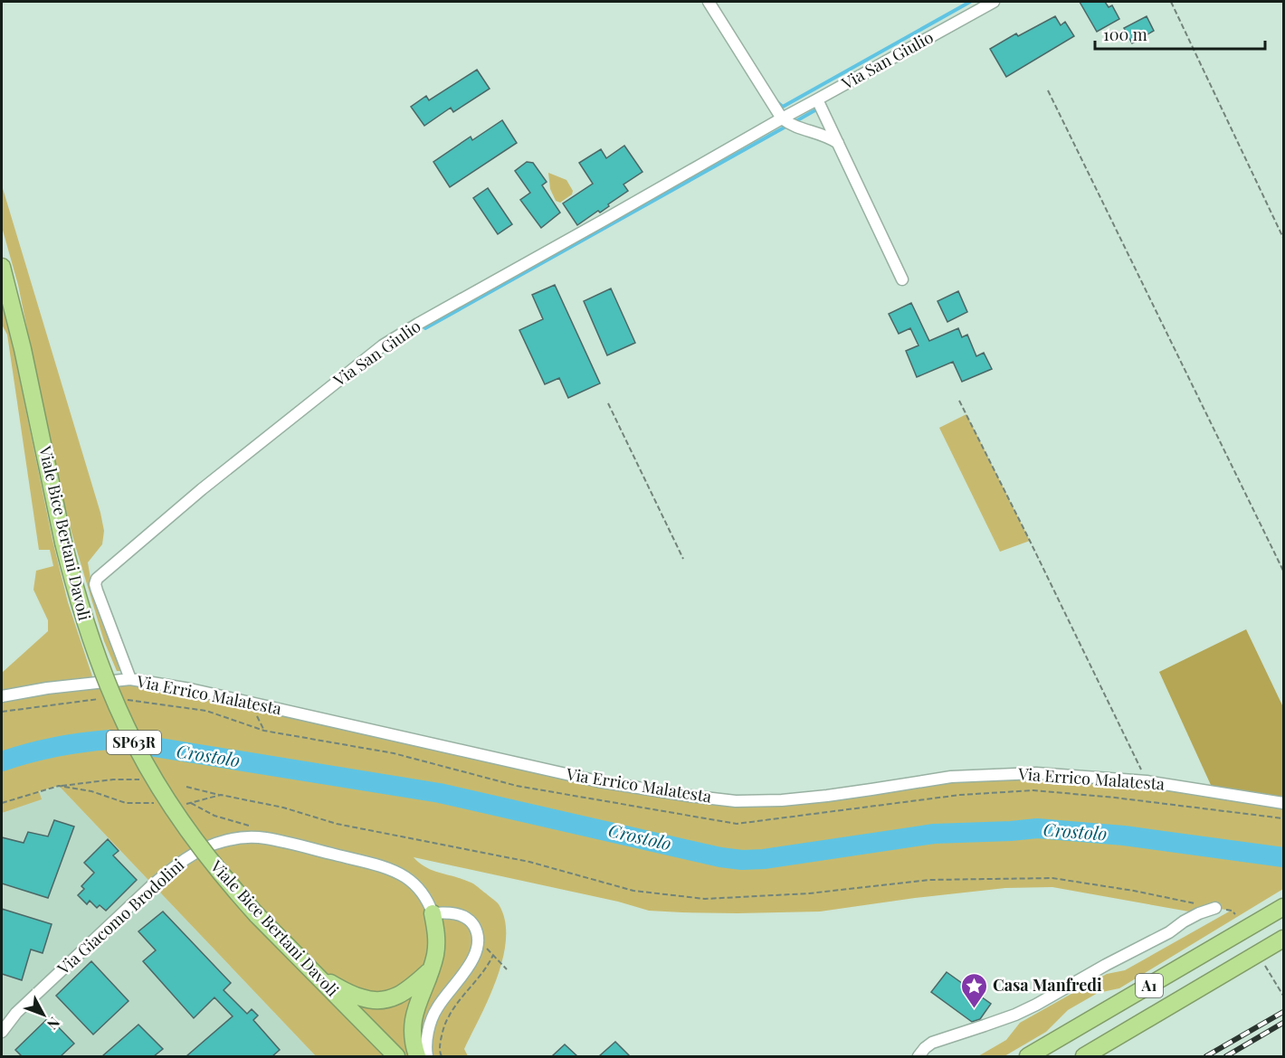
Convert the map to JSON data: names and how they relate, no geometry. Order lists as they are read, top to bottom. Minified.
{"streets":{"highway":["Viale Bice Bertani Davoli","SP63R","A1"],"street":["Via San Giulio","Via Errico Malatesta","Via Giacomo Brodolini"]},"crossings":[["Via San Giulio","Via Errico Malatesta"]],"water":["Crostolo"],"places":{"place":["Casa Manfredi"]},"scale_bar":"100 m","north":"bottom right"}
